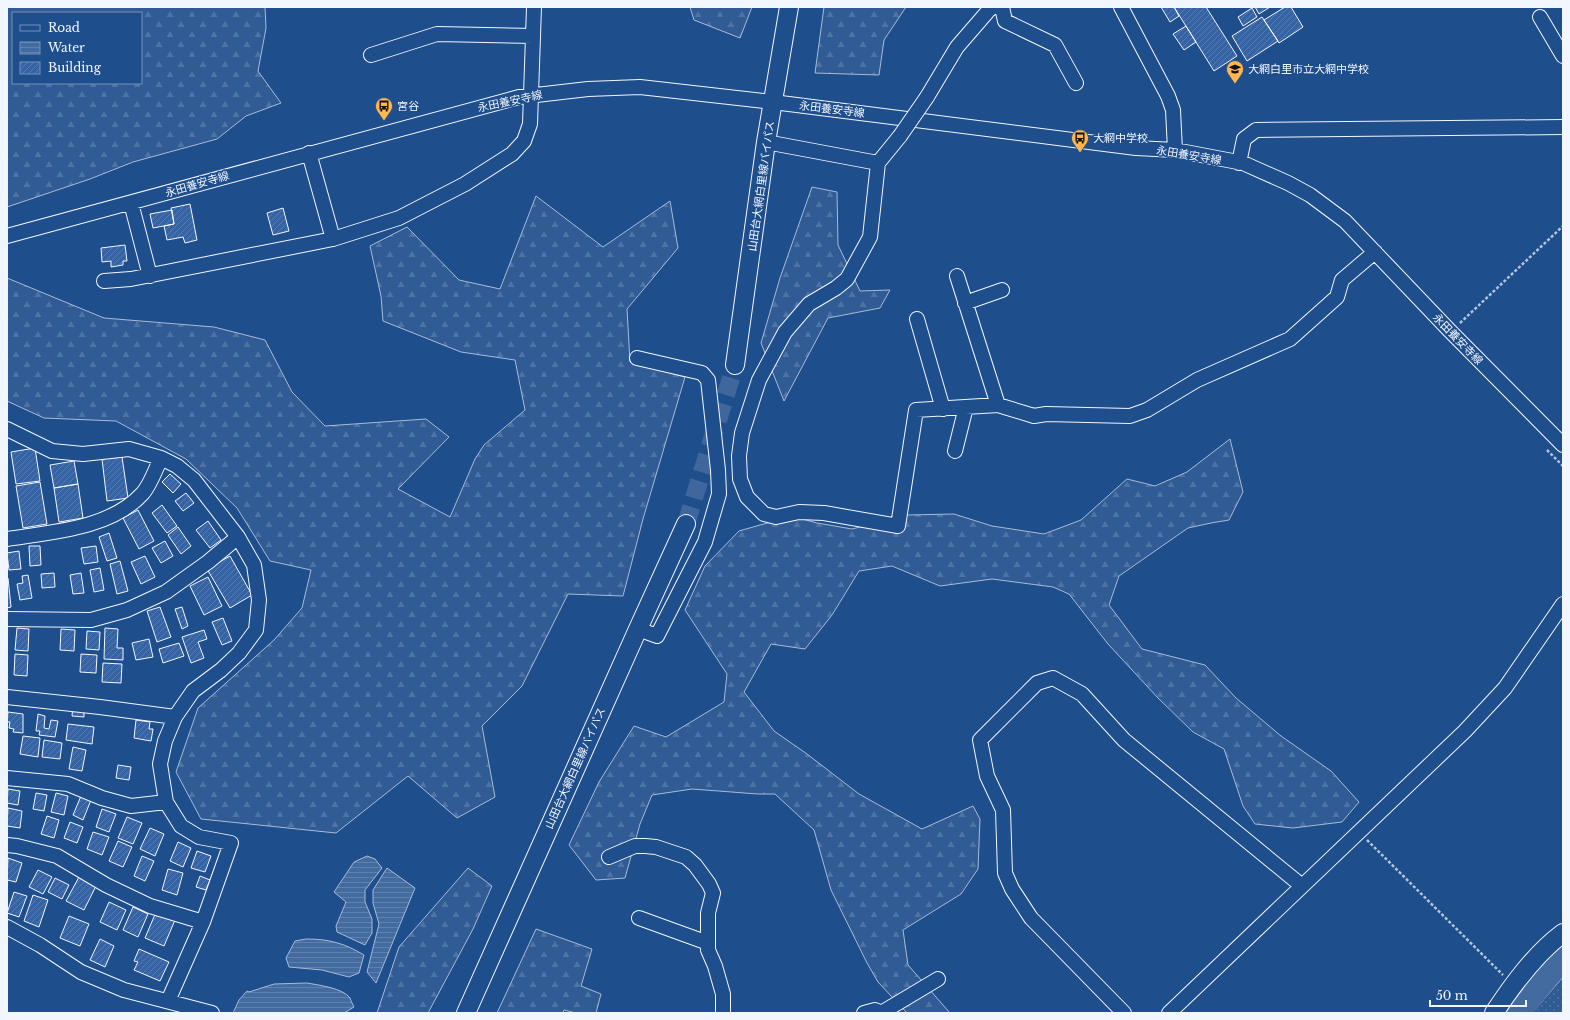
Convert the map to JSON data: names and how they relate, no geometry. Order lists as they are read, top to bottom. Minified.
{"streets":{"main road":["山田台大網白里線バイパス"],"street":["永田養安寺線"]},"crossings":[["永田養安寺線","山田台大網白里線バイパス"]],"places":{"school or university":["大網白里市立大網中学校"],"bus stop":["宮谷","大網中学校"]},"legend":["Road","Water","Building"],"scale_bar":"50 m"}
